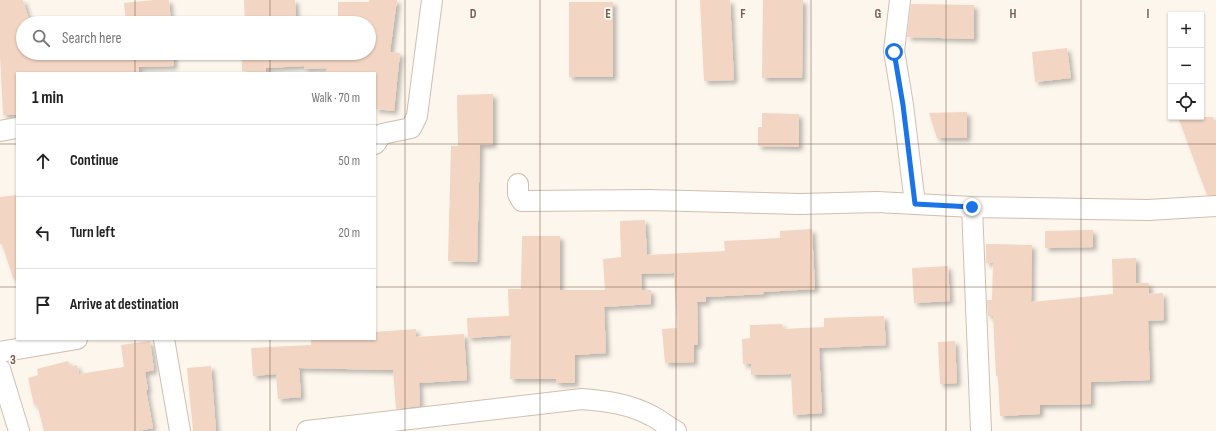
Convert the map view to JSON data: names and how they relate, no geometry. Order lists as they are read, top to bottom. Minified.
{"page":{"map_buttons":["+","−"],"search":"Search here","heading":["1 min","Walk · 70 m"],"list":[["Continue","50 m"],["Turn left","20 m"],"Arrive at destination"]},"grid":{"columns":["D","E","F","G","H","I"],"rows":["3"]}}
